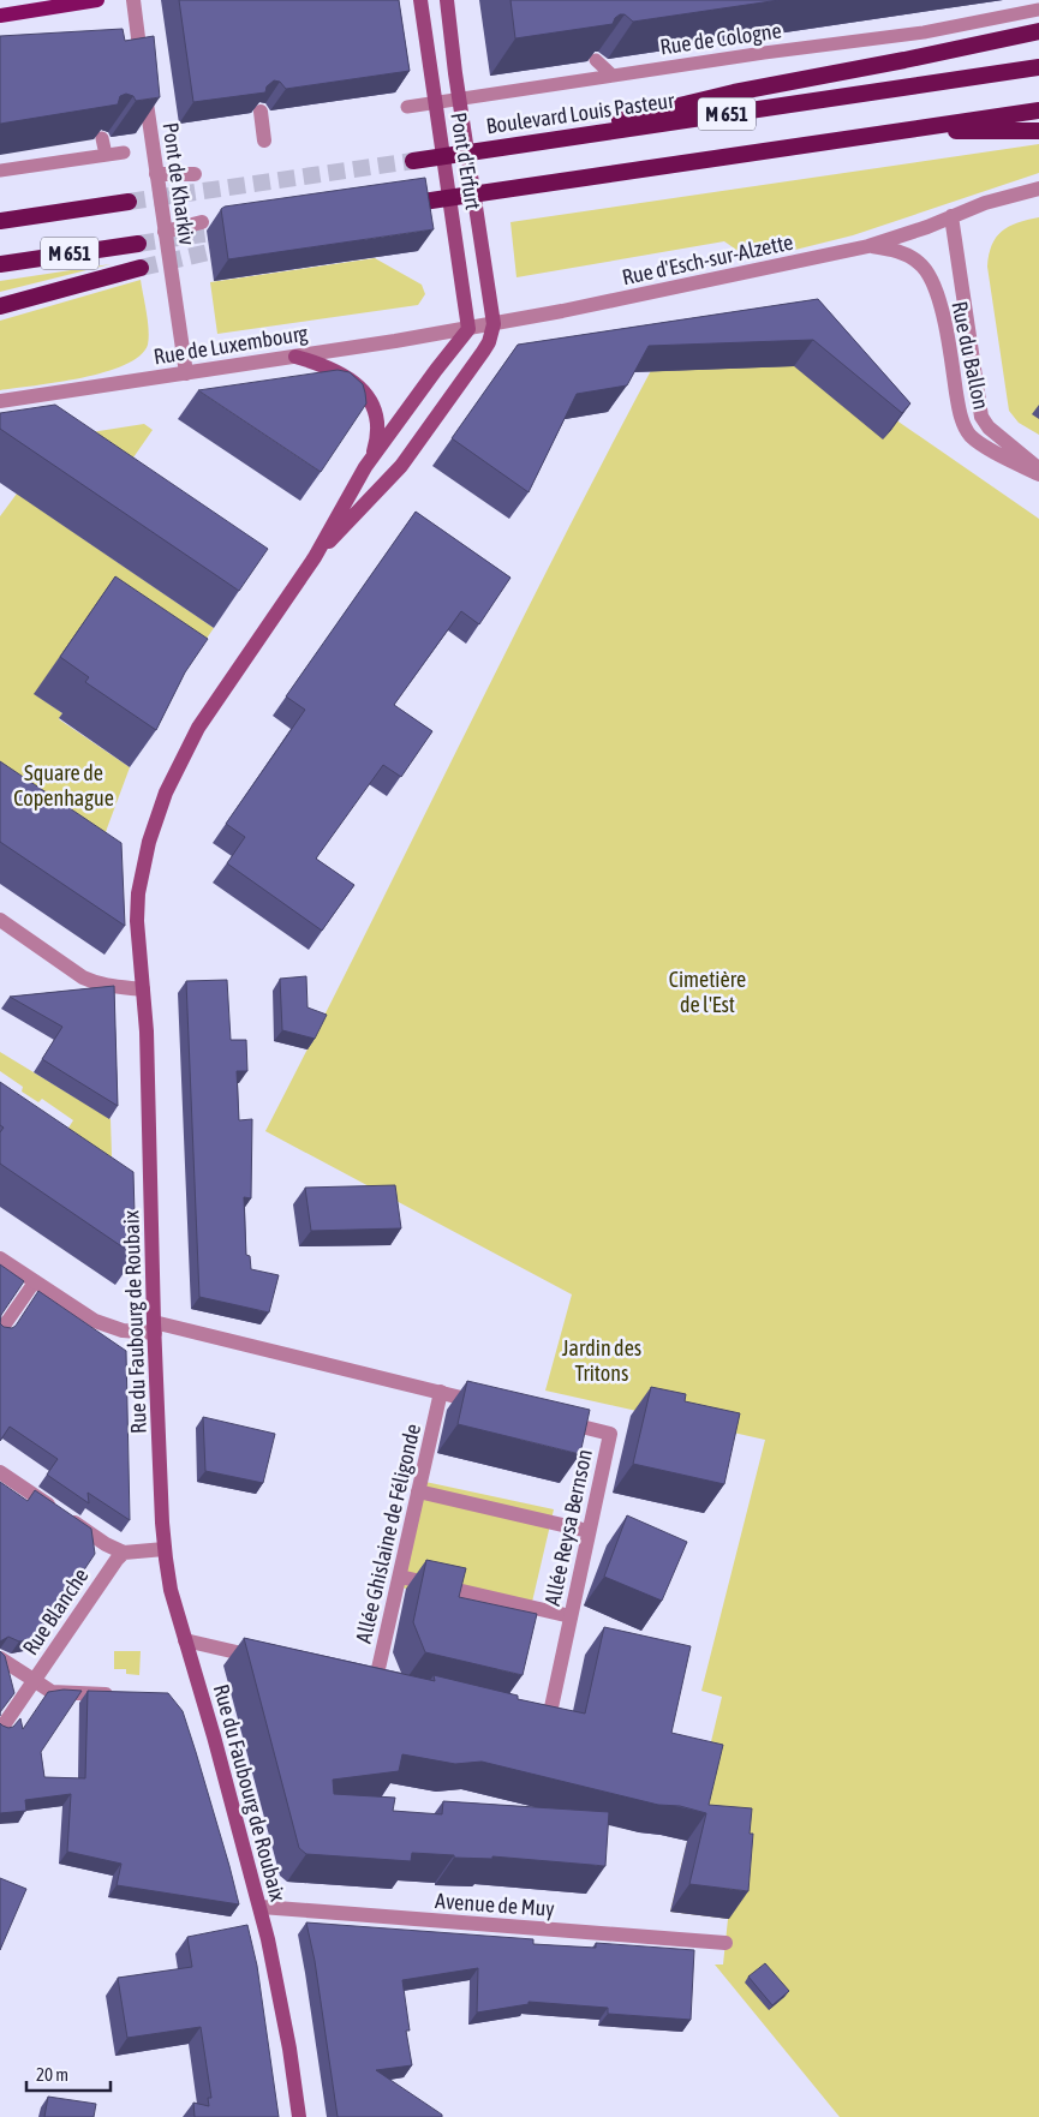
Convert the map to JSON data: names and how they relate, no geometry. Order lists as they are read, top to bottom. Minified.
{"streets":{"highway":["Boulevard Louis Pasteur","M 651"],"main road":["Pont d'Erfurt","Rue du Faubourg de Roubaix"],"street":["Pont de Kharkiv","Rue d'Esch-sur-Alzette","Rue de Luxembourg","Rue du Ballon","Allée Reysa Bernson","Allée Ghislaine de Féligonde","Rue Blanche","Avenue de Muy"],"lane":["Rue de Cologne"]},"crossings":[["Pont d'Erfurt","Rue d'Esch-sur-Alzette"],["Pont d'Erfurt","Rue de Luxembourg"],["Pont d'Erfurt","Rue du Faubourg de Roubaix"],["Pont de Kharkiv","Rue de Luxembourg"],["Rue d'Esch-sur-Alzette","Rue de Luxembourg"],["Rue d'Esch-sur-Alzette","Rue du Ballon"],["Rue d'Esch-sur-Alzette","Rue du Faubourg de Roubaix"],["Rue de Luxembourg","Rue du Faubourg de Roubaix"],["Rue du Faubourg de Roubaix","Avenue de Muy"]],"parks":["Square de Copenhague","Cimetière de l'Est","Jardin des Tritons"],"scale_bar":"20 m"}
